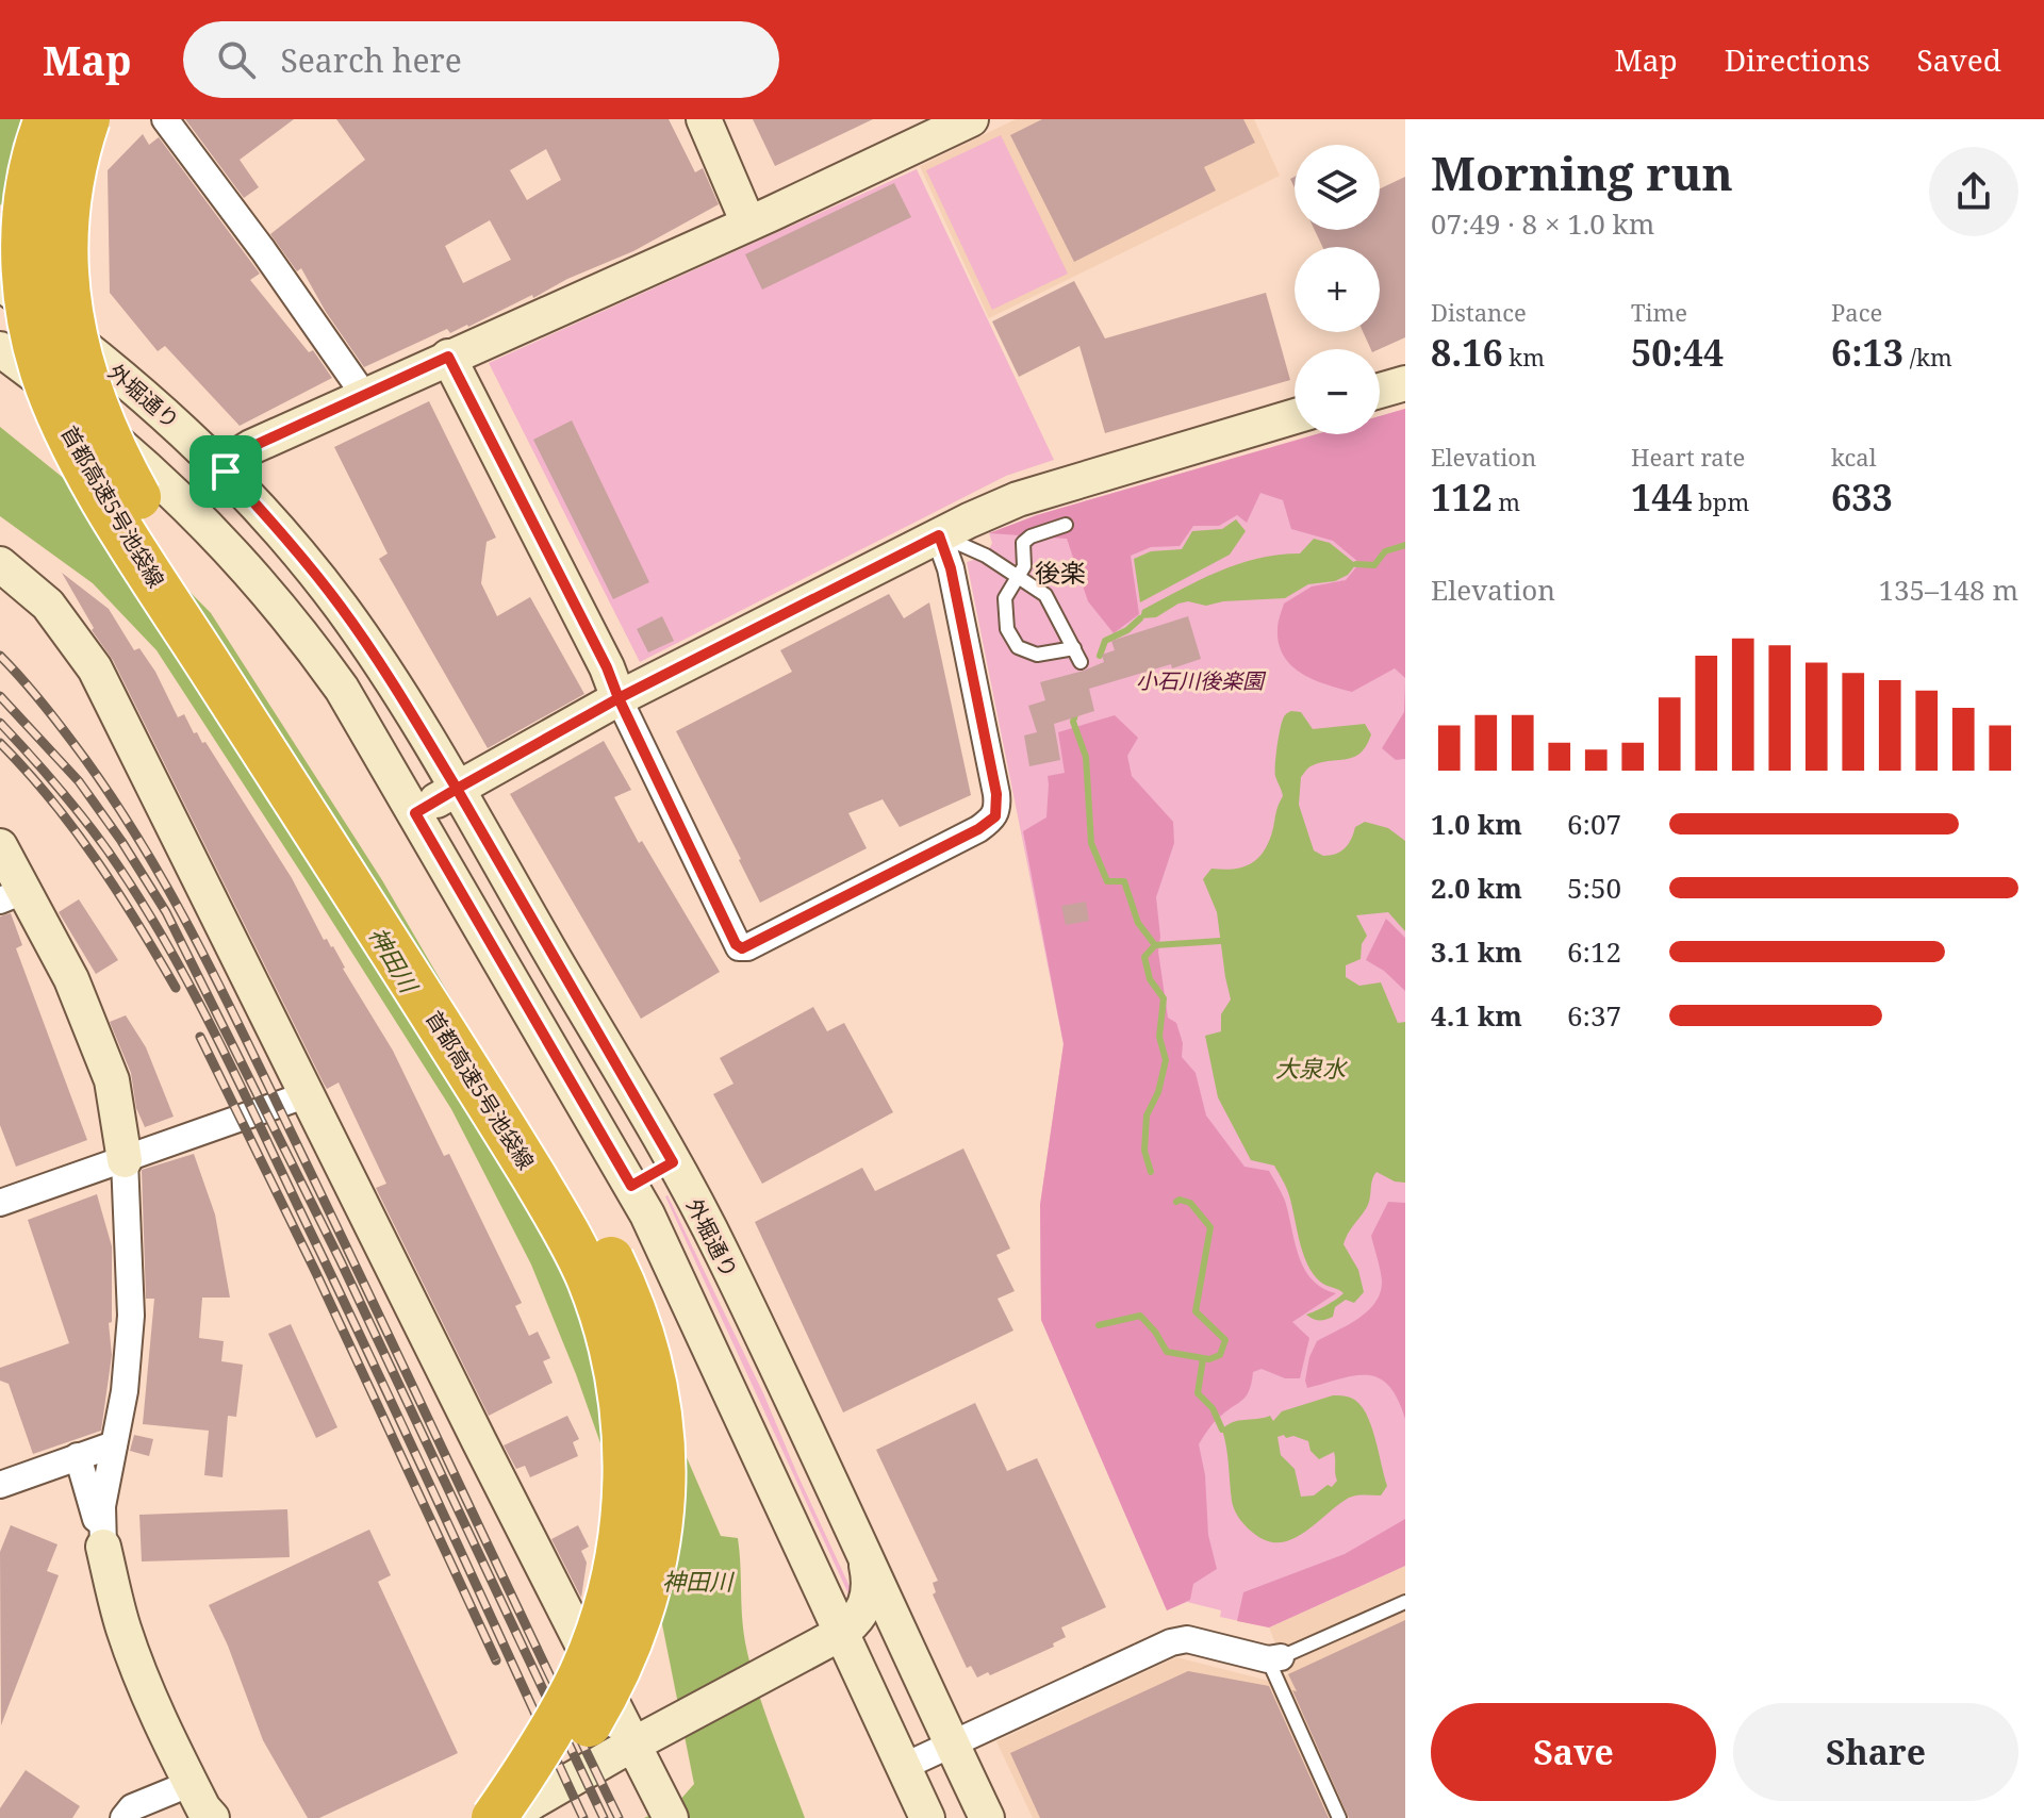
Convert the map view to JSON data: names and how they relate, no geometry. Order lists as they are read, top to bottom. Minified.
{"streets":{"highway":["首都高速5号池袋線"],"street":["外堀通り"]},"districts":["後楽"],"water":["神田川","大泉水"],"parks":["小石川後楽園"],"page":{"header":"Map","search":"Search here","nav":["Map","Directions","Saved"],"heading":["Morning run","07:49 · 8 × 1.0 km"],"map_buttons":["+","−"],"stats":[["Distance","8.16 km"],["Time","50:44"],["Pace","6:13 /km"],["Elevation","112 m"],["Heart rate","144 bpm"],["kcal","633"]],"chart":["Elevation","135–148 m"],"list":[{"name":"1.0 km","note":"6:07"},{"name":"2.0 km","note":"5:50"},{"name":"3.1 km","note":"6:12"},{"name":"4.1 km","note":"6:37"}],"buttons":["Save","Share"]}}
